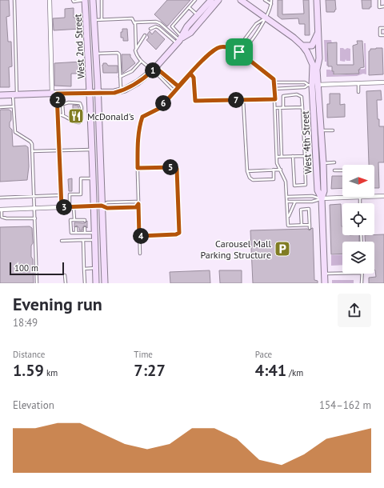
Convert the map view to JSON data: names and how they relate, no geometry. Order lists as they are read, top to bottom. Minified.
{"streets":{"main road":["West 2nd Street","West 4th Street"]},"places":{"restaurant":["McDonald's"],"parking":["Carousel Mall Parking Structure"]},"scale_bar":"100 m","north":"right","page":{"pins":["1","2","7","6","5","3","4"],"scale":"100 m","heading":["Evening run","18:49"],"stats":[["Distance","1.59 km"],["Time","7:27"],["Pace","4:41 /km"]],"chart":["Elevation","154–162 m"]}}
